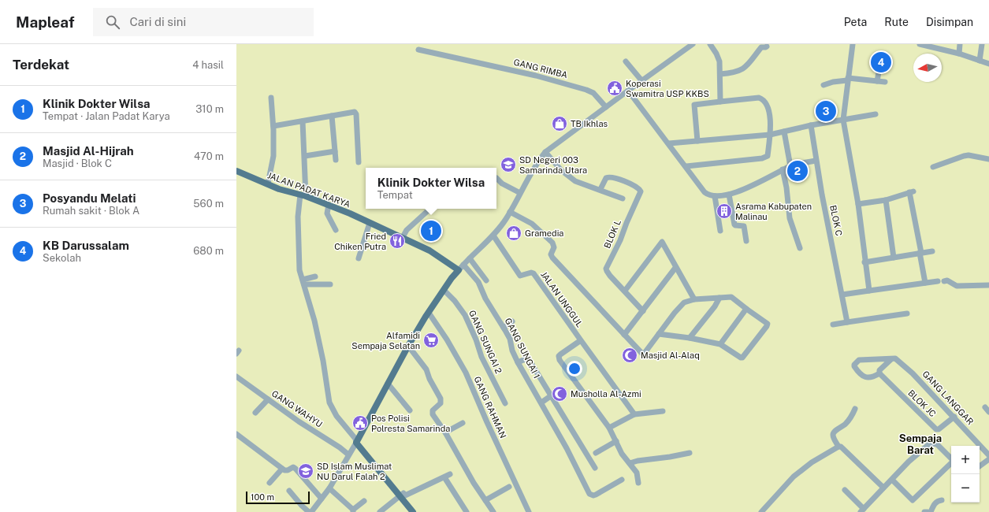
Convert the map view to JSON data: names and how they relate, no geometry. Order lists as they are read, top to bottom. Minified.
{"streets":{"main road":["JALAN PADAT KARYA"],"street":["GANG RIMBA","BLOK C","BLOK L","JALAN UNGGUL","GANG SUNGAI 2","GANG SUNGAI 1","GANG LANGGAR","BLOK JC","GANG RAHMAN","GANG WAHYU"]},"crossings":[["GANG LANGGAR","BLOK JC"]],"districts":["Sempaja Barat"],"places":{"public building":["Koperasi Swamitra USP KKBS","Pos Polisi Polresta Samarinda"],"shop":["TB Ikhlas","Gramedia"],"school or university":["SD Negeri 003 Samarinda Utara","SD Islam Muslimat NU Darul Falah 2"],"building":["Asrama Kabupaten Malinau"],"restaurant":["Fried Chiken Putra"],"supermarket":["Alfamidi Sempaja Selatan"],"mosque":["Masjid Al-Alaq","Musholla Al-Azmi"]},"scale_bar":"100 m","north":"left","page":{"header":"Mapleaf","search":"Cari di sini","nav":["Peta","Rute","Disimpan"],"heading":["Terdekat","4 hasil"],"pins":["4","3","2","1"],"list":[{"mark":"1","name":"Klinik Dokter Wilsa","note":"Tempat · Jalan Padat Karya","value":"310 m"},{"mark":"2","name":"Masjid Al-Hijrah","note":"Masjid · Blok C","value":"470 m"},{"mark":"3","name":"Posyandu Melati","note":"Rumah sakit · Blok A","value":"560 m"},{"mark":"4","name":"KB Darussalam","note":"Sekolah","value":"680 m"}],"popup":["Klinik Dokter Wilsa","Tempat"],"map_buttons":["+","−"],"scale":"100 m"}}
